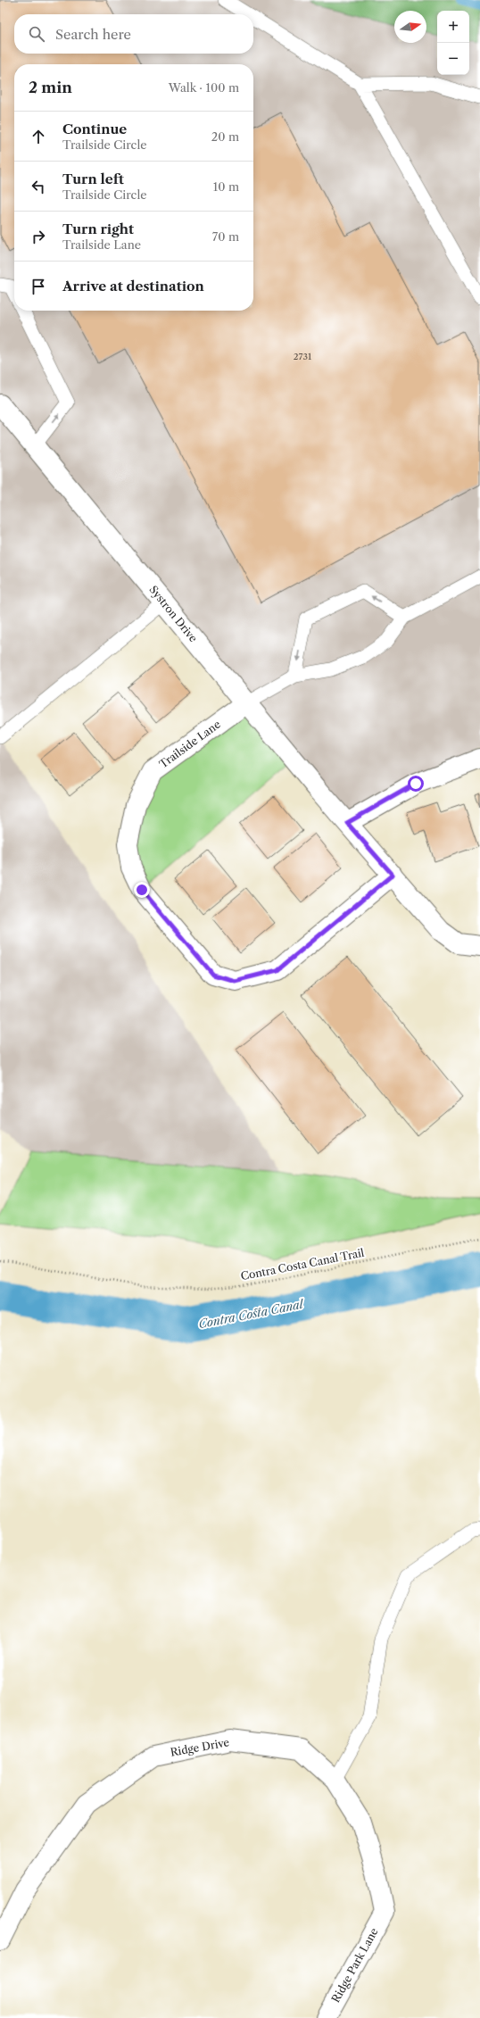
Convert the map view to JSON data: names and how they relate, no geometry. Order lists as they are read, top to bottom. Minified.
{"streets":{"street":["Systron Drive","Trailside Lane","Ridge Drive","Ridge Park Lane"],"path":["Contra Costa Canal Trail"]},"crossings":[["Systron Drive","Trailside Lane"],["Ridge Drive","Ridge Park Lane"]],"water":["Contra Costa Canal"],"house_numbers":["2731"],"north":"right","page":{"map_buttons":["+","−"],"search":"Search here","heading":["2 min","Walk · 100 m"],"list":[["Continue","Trailside Circle","20 m"],["Turn left","Trailside Circle","10 m"],["Turn right","Trailside Lane","70 m"],"Arrive at destination"]}}
